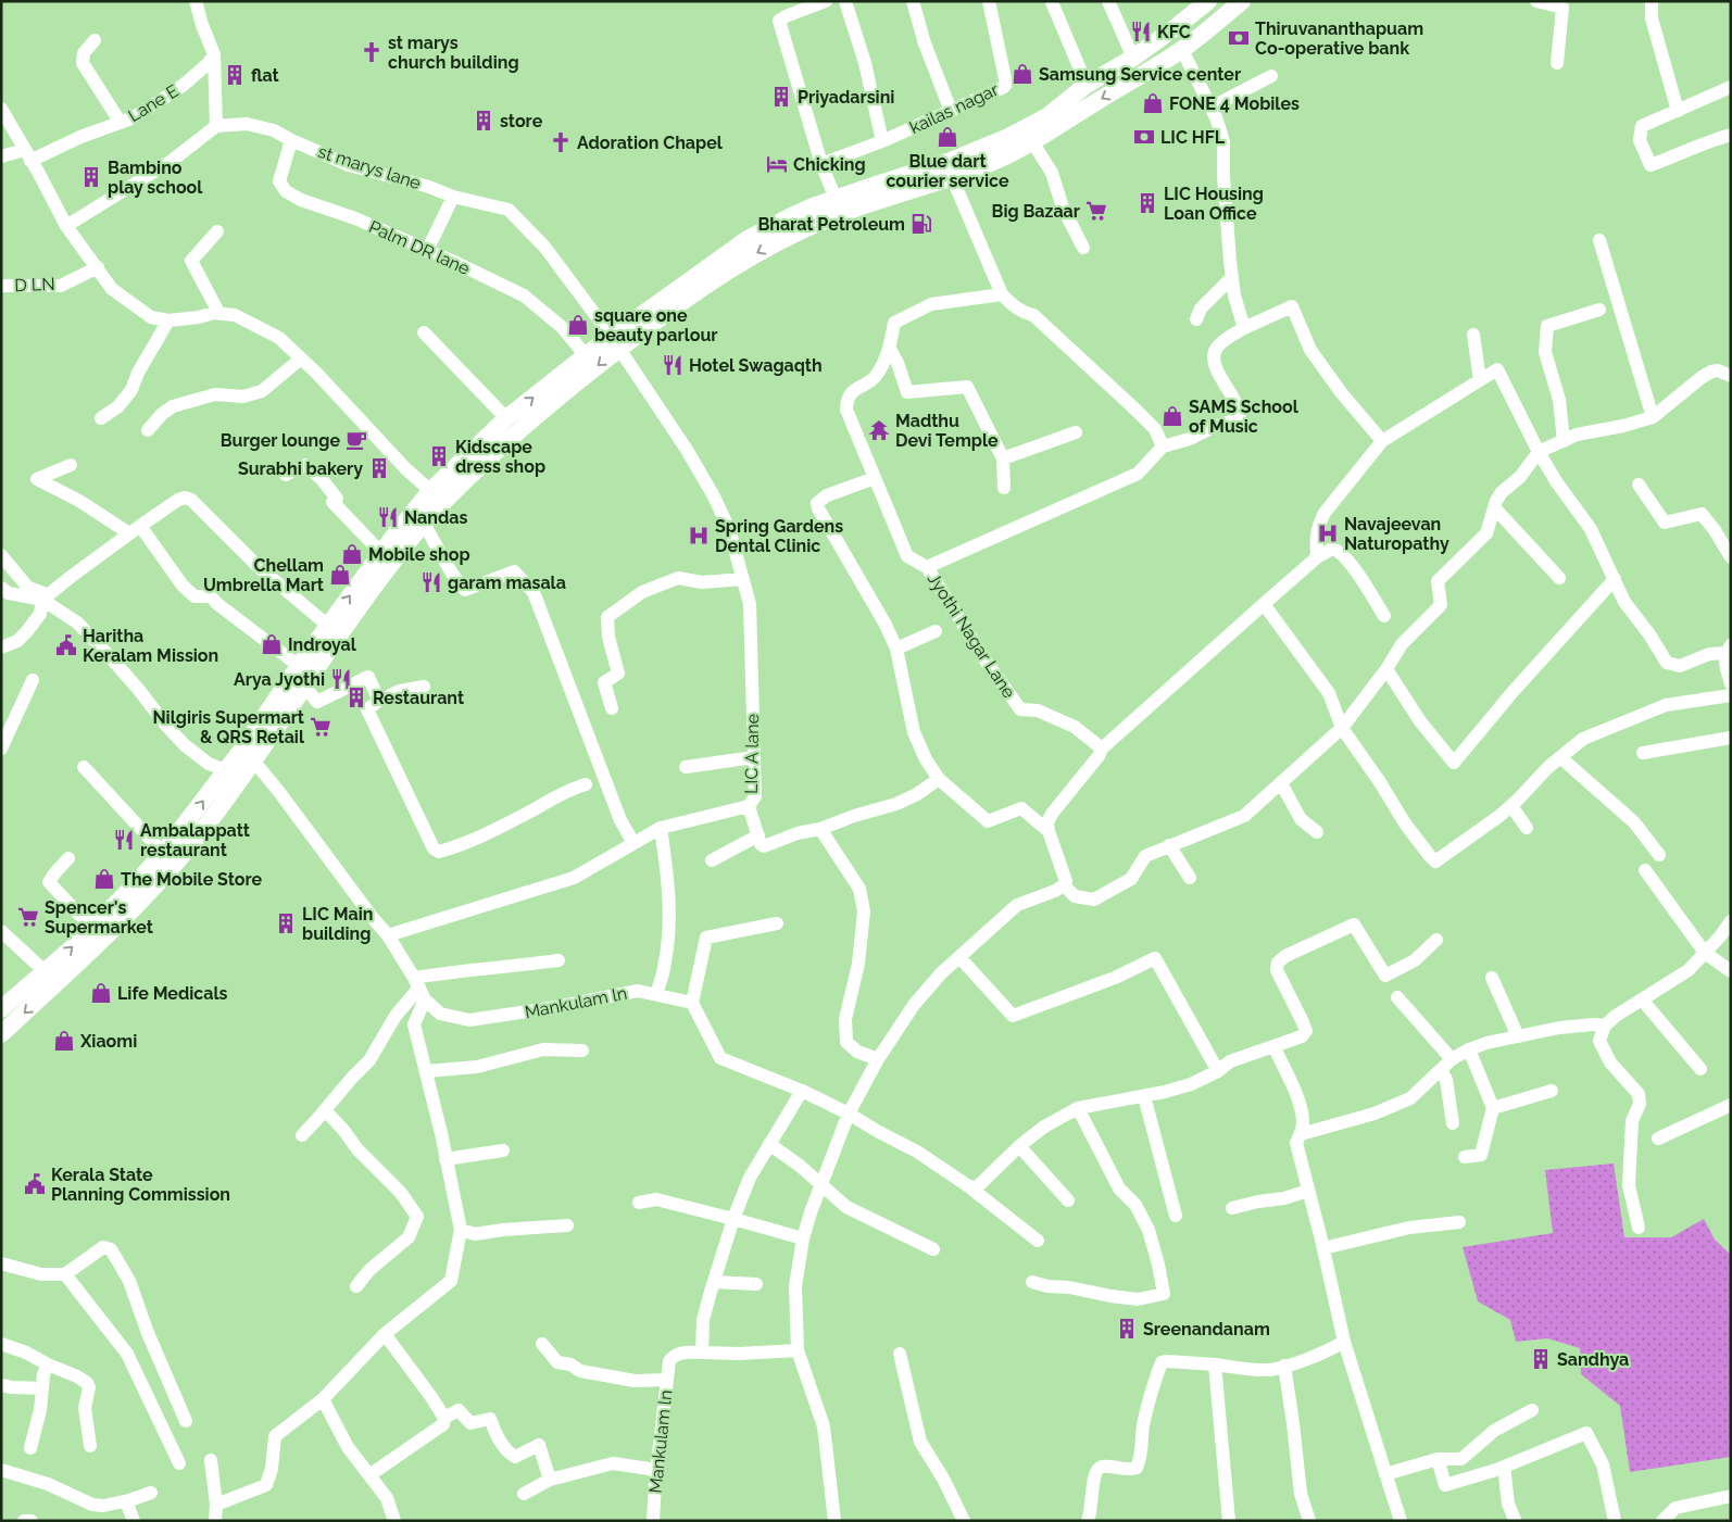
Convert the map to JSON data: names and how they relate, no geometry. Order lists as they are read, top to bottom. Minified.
{"streets":{"street":["Lane E","kailas nagar","st marys lane","Palm DR lane","D LN","Jyothi Nagar Lane","LIC A lane","Mankulam ln"]},"crossings":[["st marys lane","Palm DR lane"],["st marys lane","LIC A lane"],["LIC A lane","Mankulam ln"]],"places":{"restaurant":["KFC","Hotel Swagaqth","Nandas","garam masala","Arya Jyothi","Ambalappatt restaurant"],"bank":["Thiruvananthapuam Co-operative bank","LIC HFL"],"church":["st marys church building","Adoration Chapel"],"shop":["Samsung Service center","FONE 4 Mobiles","Blue dart courier service","square one beauty parlour","SAMS School of Music","Mobile shop","Chellam Umbrella Mart","Indroyal","The Mobile Store","Life Medicals","Xiaomi"],"building":["flat","Priyadarsini","store","Bambino play school","LIC Housing Loan Office","Kidscape dress shop","Surabhi bakery","Restaurant","LIC Main building","Sreenandanam","Sandhya"],"hotel":["Chicking"],"supermarket":["Big Bazaar","Nilgiris Supermart & QRS Retail","Spencer's Supermarket"],"fuel station":["Bharat Petroleum"],"temple":["Madthu Devi Temple"],"cafe":["Burger lounge"],"hospital":["Navajeevan Naturopathy","Spring Gardens Dental Clinic"],"public building":["Haritha Keralam Mission","Kerala State Planning Commission"]}}
